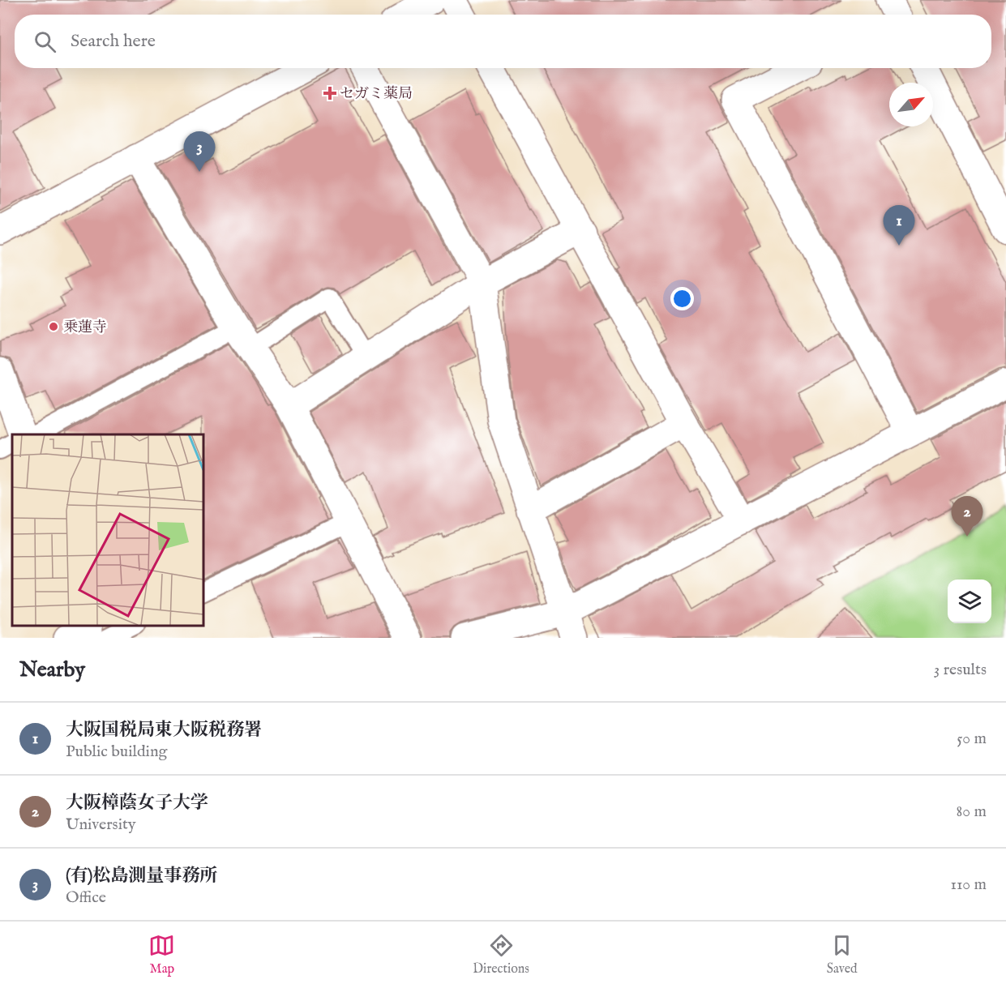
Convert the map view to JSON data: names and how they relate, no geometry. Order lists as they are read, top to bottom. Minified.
{"places":{"health":["セガミ薬局"],"other":["乗蓮寺"]},"north":"top right","page":{"search":"Search here","pins":["3","1","2"],"heading":["Nearby","3 results"],"list":[{"mark":"1","name":"大阪国税局東大阪税務署","note":"Public building","value":"50 m"},{"mark":"2","name":"大阪樟蔭女子大学","note":"University","value":"80 m"},{"mark":"3","name":"(有)松島測量事務所","note":"Office","value":"110 m"}],"nav":["Map","Directions","Saved"]}}
